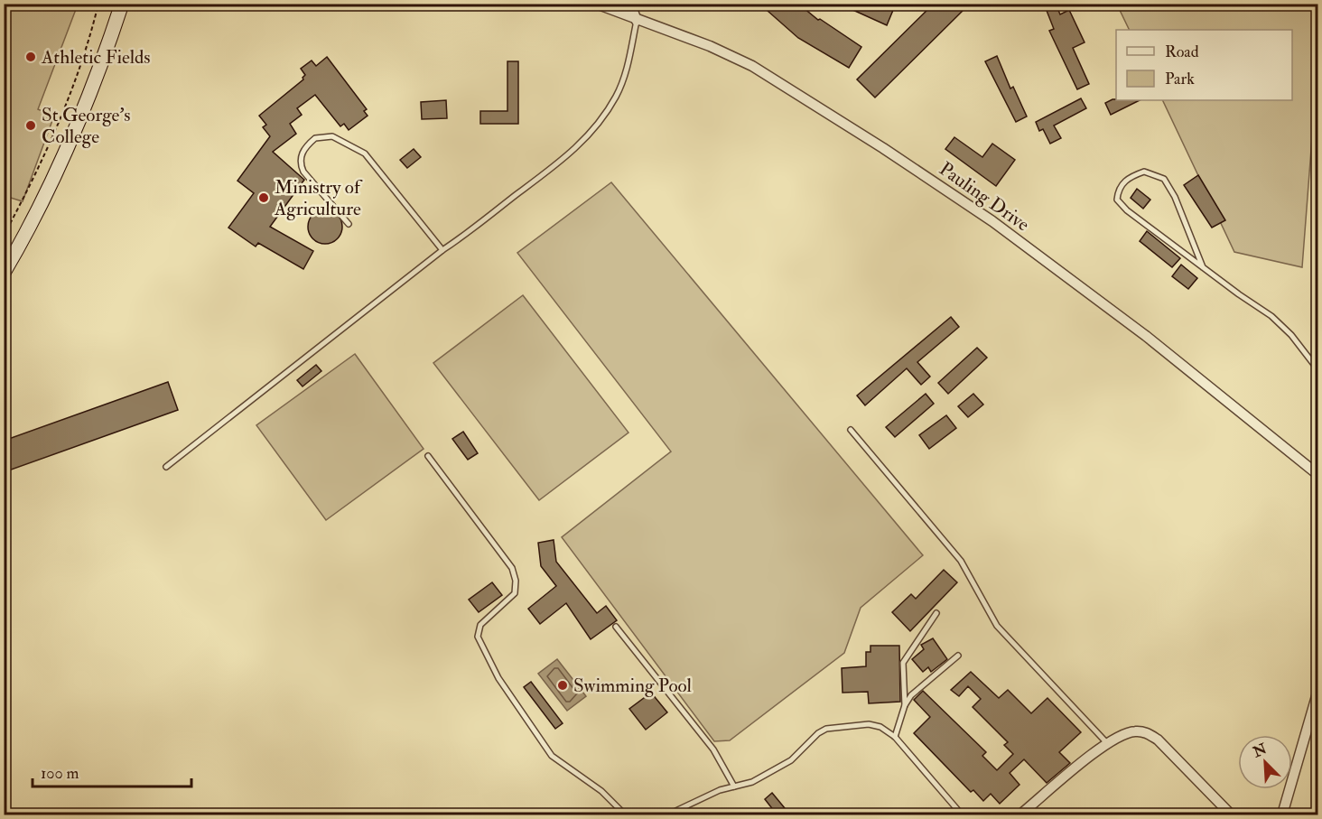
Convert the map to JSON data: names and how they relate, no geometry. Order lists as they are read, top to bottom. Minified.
{"streets":{"street":["Pauling Drive"]},"places":["Athletic Fields","St George's College","Ministry of Agriculture","Swimming Pool"],"legend":["Road","Park"],"scale_bar":"100 m","north":"top left"}
